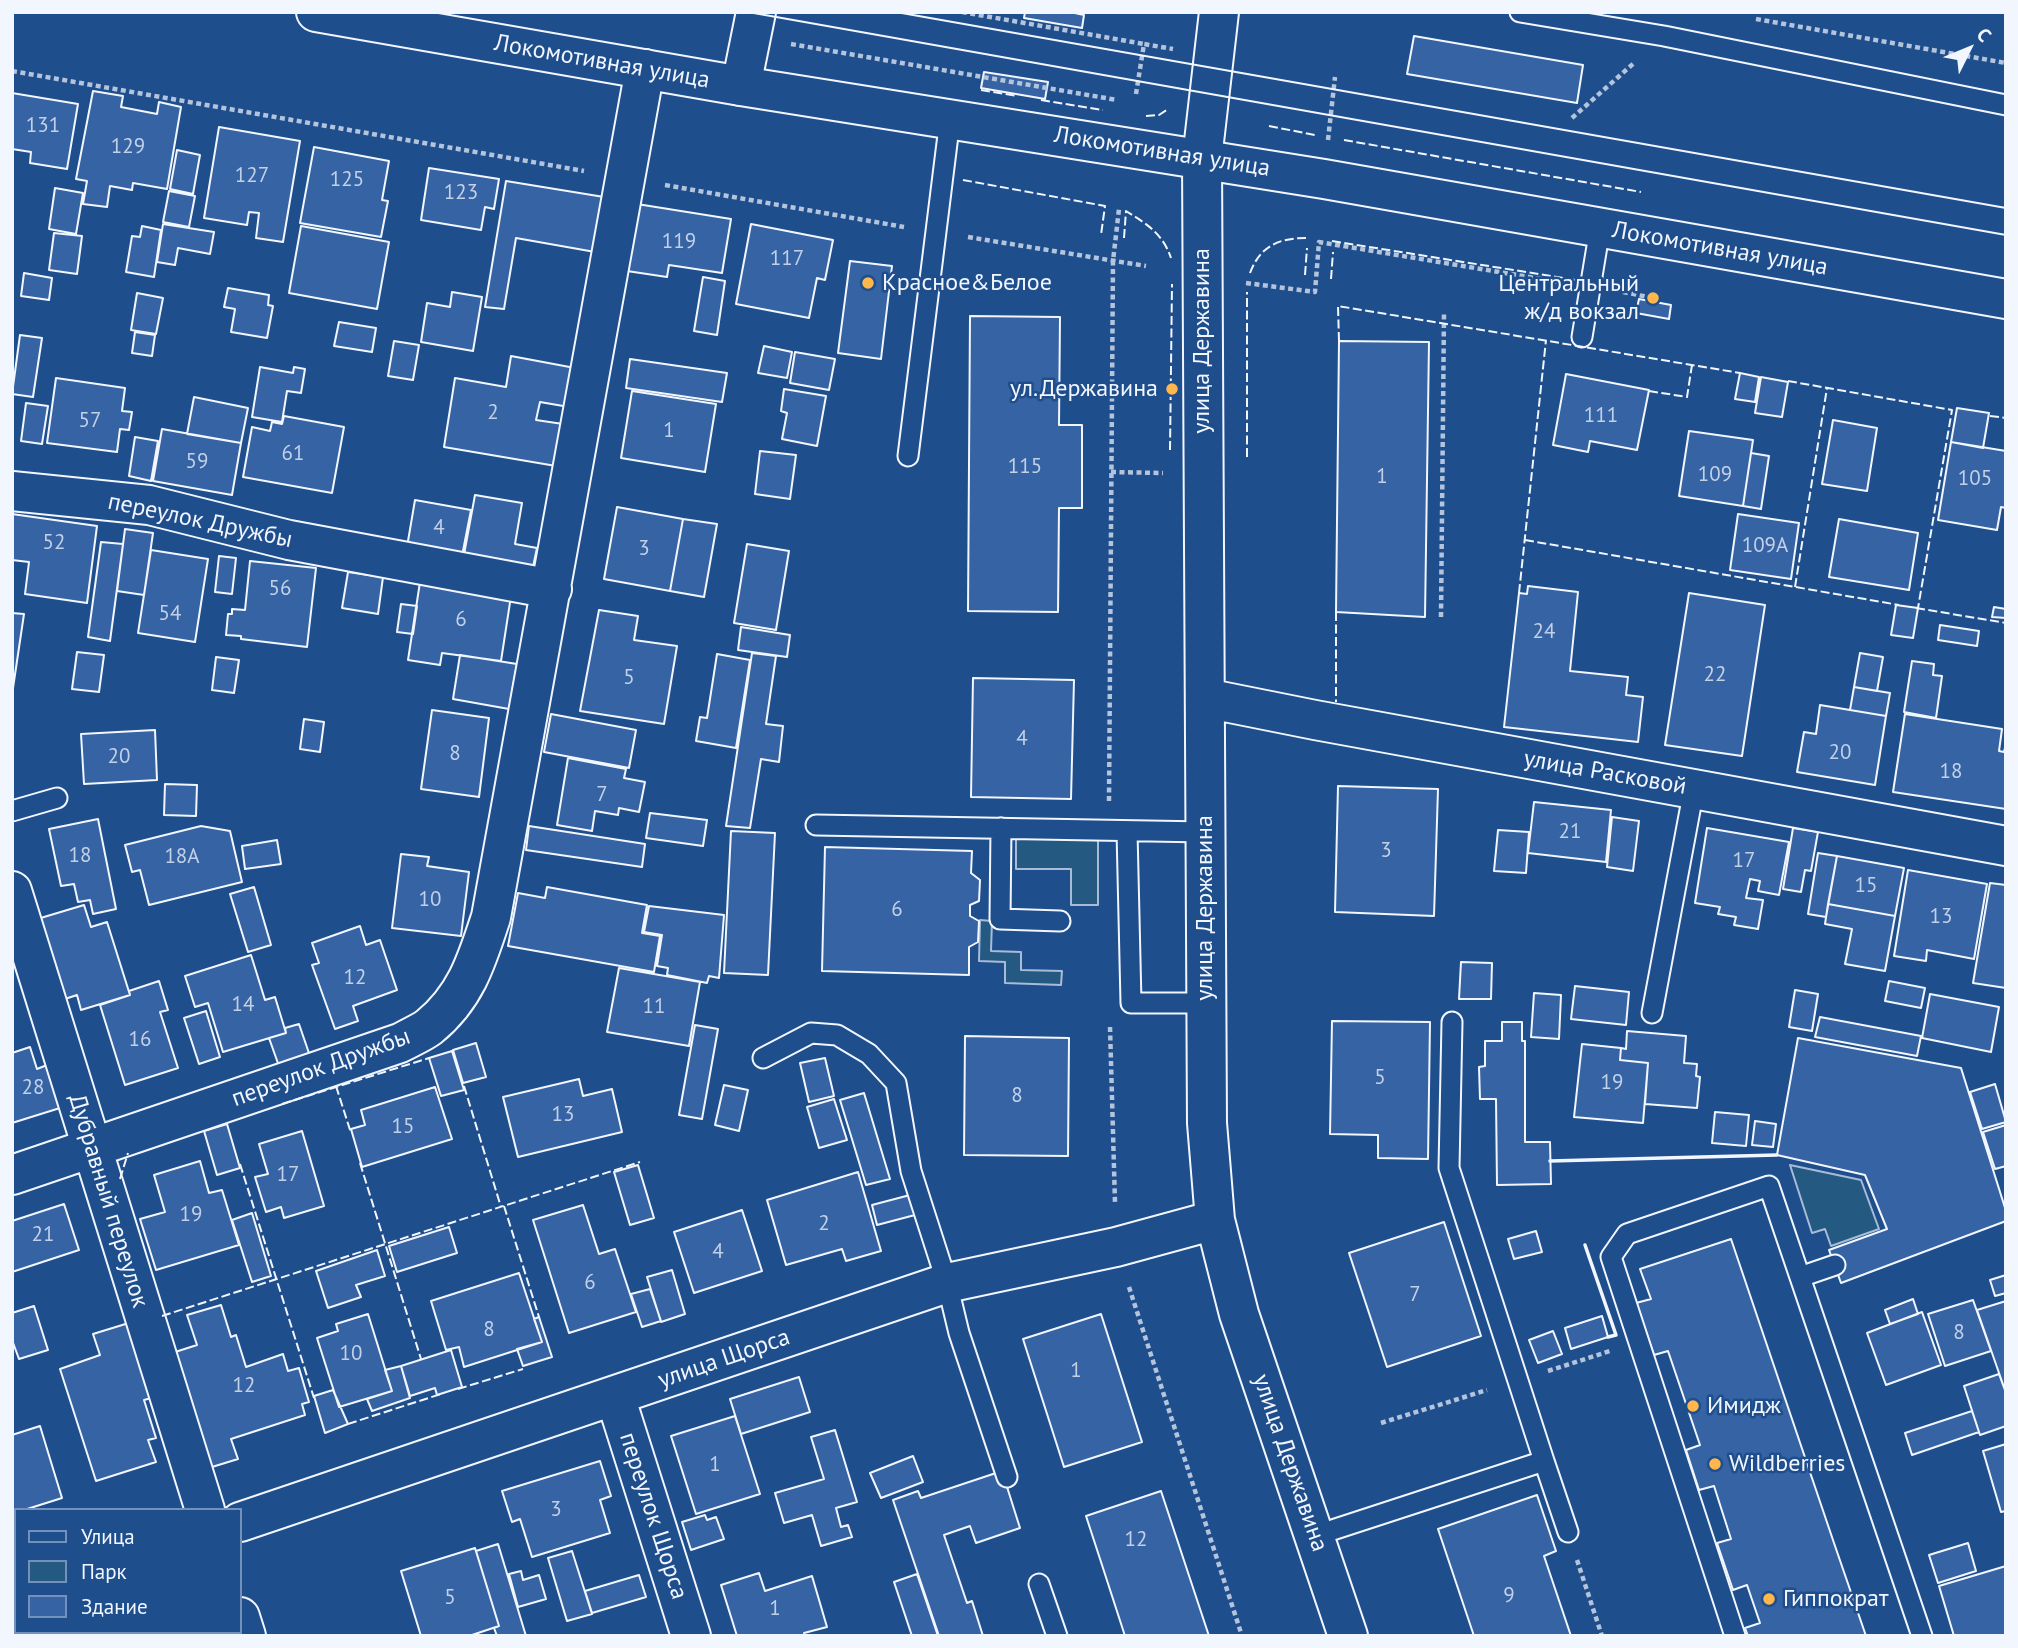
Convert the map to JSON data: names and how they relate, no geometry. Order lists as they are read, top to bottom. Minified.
{"streets":{"street":["Локомотивная улица","улица Державина","переулок Дружбы","улица Расковой","Дубравный переулок","улица Щорса","переулок Щорса"]},"crossings":[["Локомотивная улица","улица Державина"],["Локомотивная улица","переулок Дружбы"],["улица Державина","улица Расковой"],["улица Державина","улица Щорса"],["переулок Дружбы","Дубравный переулок"],["улица Щорса","переулок Щорса"]],"places":["Красное&Белое","Центральный ж/д вокзал","ул.Державина","Имидж","Wildberries","Гиппократ"],"house_numbers":["131","129","127","125","123","119","117","2","111","57","1","61","59","115","109","1","105","4","52","109А","3","56","54","6","24","22","5","4","20","8","20","18","7","21","3","18","18А","17","15","10","6","13","12","14","11","16","5","19","28","8","13","15","17","19","2","21","4","6","7","8","8","10","1","12","1","3","12","9","5","1"],"legend":["Улица","Парк","Здание"],"north":"top right"}
